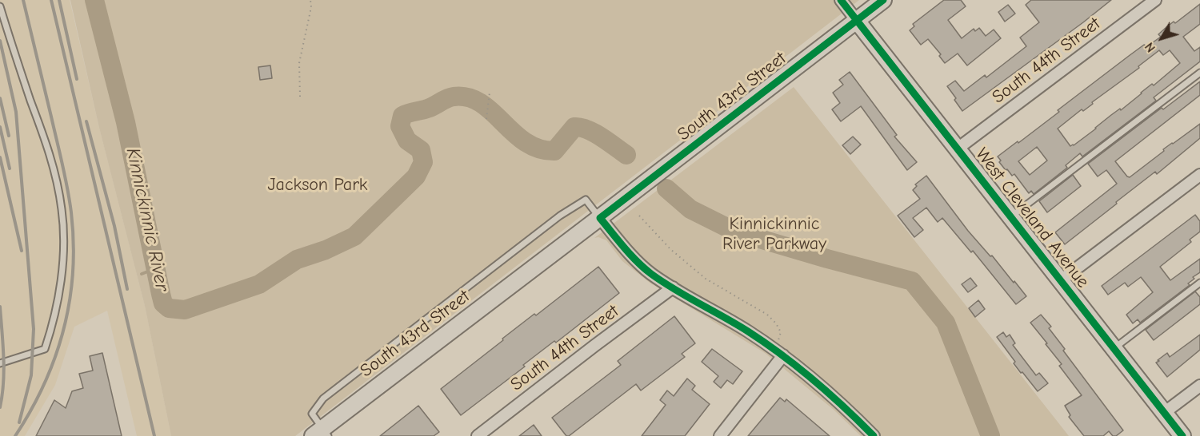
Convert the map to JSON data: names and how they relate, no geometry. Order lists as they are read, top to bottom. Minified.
{"streets":{"main road":["South 43rd Street","West Cleveland Avenue"],"street":["South 44th Street"]},"crossings":[["South 44th Street","West Cleveland Avenue"],["South 43rd Street","West Cleveland Avenue"]],"water":["Kinnickinnic River"],"parks":["Jackson Park","Kinnickinnic River Parkway"],"north":"bottom left"}
